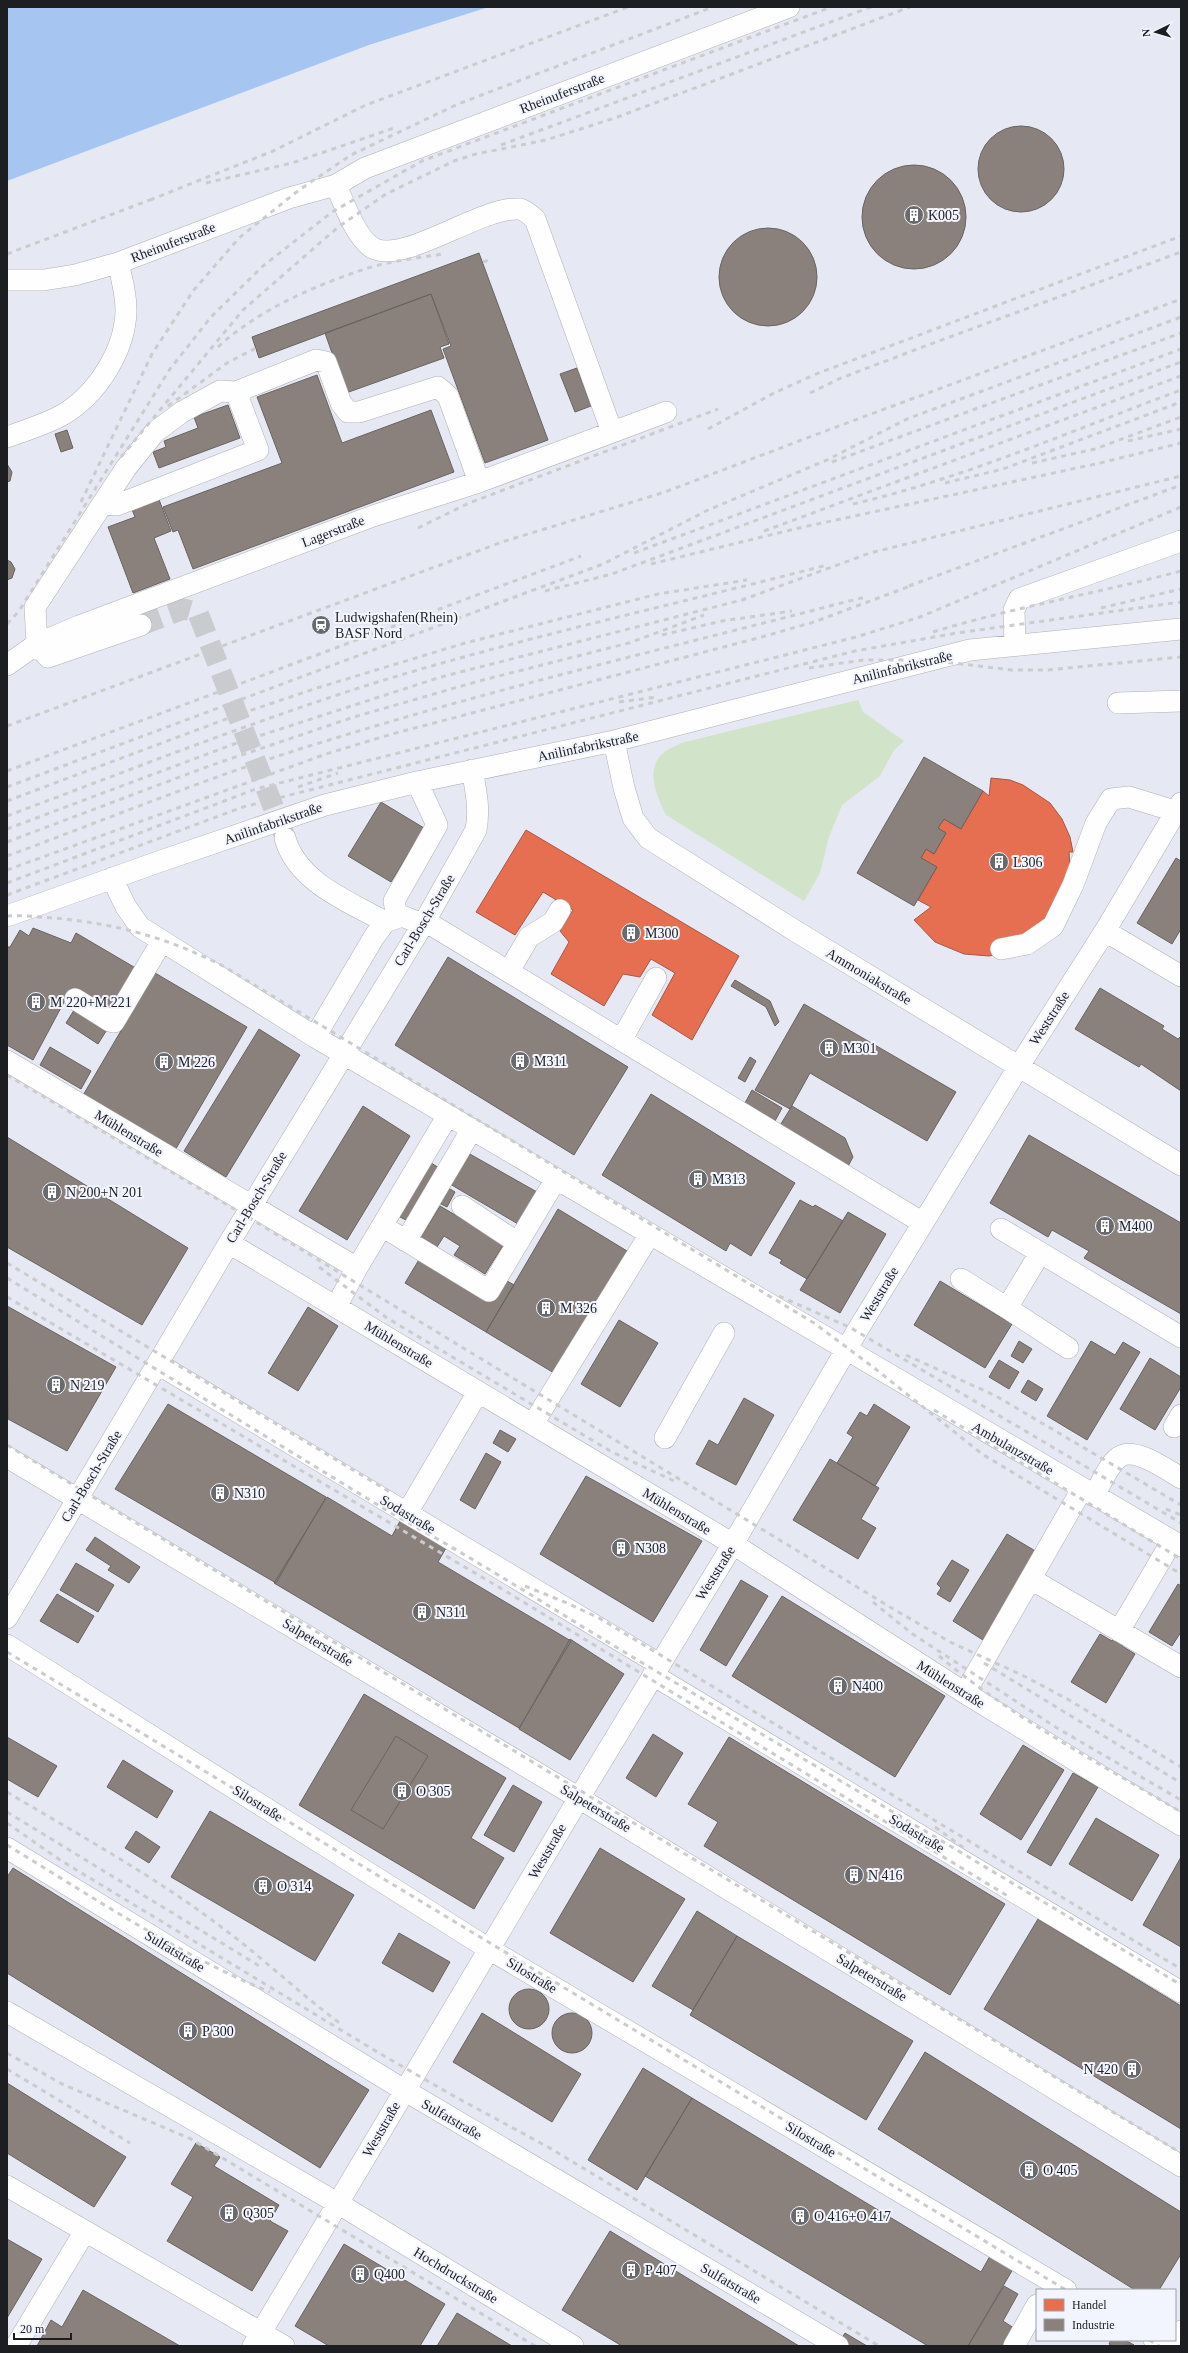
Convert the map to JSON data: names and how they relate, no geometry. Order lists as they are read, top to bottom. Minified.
{"streets":{"street":["Rheinuferstraße","Lagerstraße","Anilinfabrikstraße","Carl-Bosch-Straße","Ammoniakstraße","Weststraße","Mühlenstraße","Ambulanzstraße","Sodastraße","Salpeterstraße","Silostraße","Sulfatstraße","Hochdruckstraße"]},"crossings":[["Anilinfabrikstraße","Carl-Bosch-Straße"],["Anilinfabrikstraße","Ammoniakstraße"],["Anilinfabrikstraße","Ambulanzstraße"],["Carl-Bosch-Straße","Mühlenstraße"],["Carl-Bosch-Straße","Ambulanzstraße"],["Carl-Bosch-Straße","Sodastraße"],["Carl-Bosch-Straße","Salpeterstraße"],["Ammoniakstraße","Weststraße"],["Weststraße","Mühlenstraße"],["Weststraße","Ambulanzstraße"],["Weststraße","Sodastraße"],["Weststraße","Salpeterstraße"],["Weststraße","Silostraße"],["Weststraße","Sulfatstraße"],["Weststraße","Hochdruckstraße"]],"places":{"building":["K005","L306","M300","M 220+M 221","M301","M311","M 226","M313","N 200+N 201","M400","M 326","N 219","N310","N308","N311","N400","O 305","N 416","O 314","P 300","N 420","O 405","Q305","O 416+O 417","P 407","Q400"],"station":["Ludwigshafen(Rhein) BASF Nord"]},"legend":["Handel","Industrie"],"scale_bar":"20 m","north":"left"}
